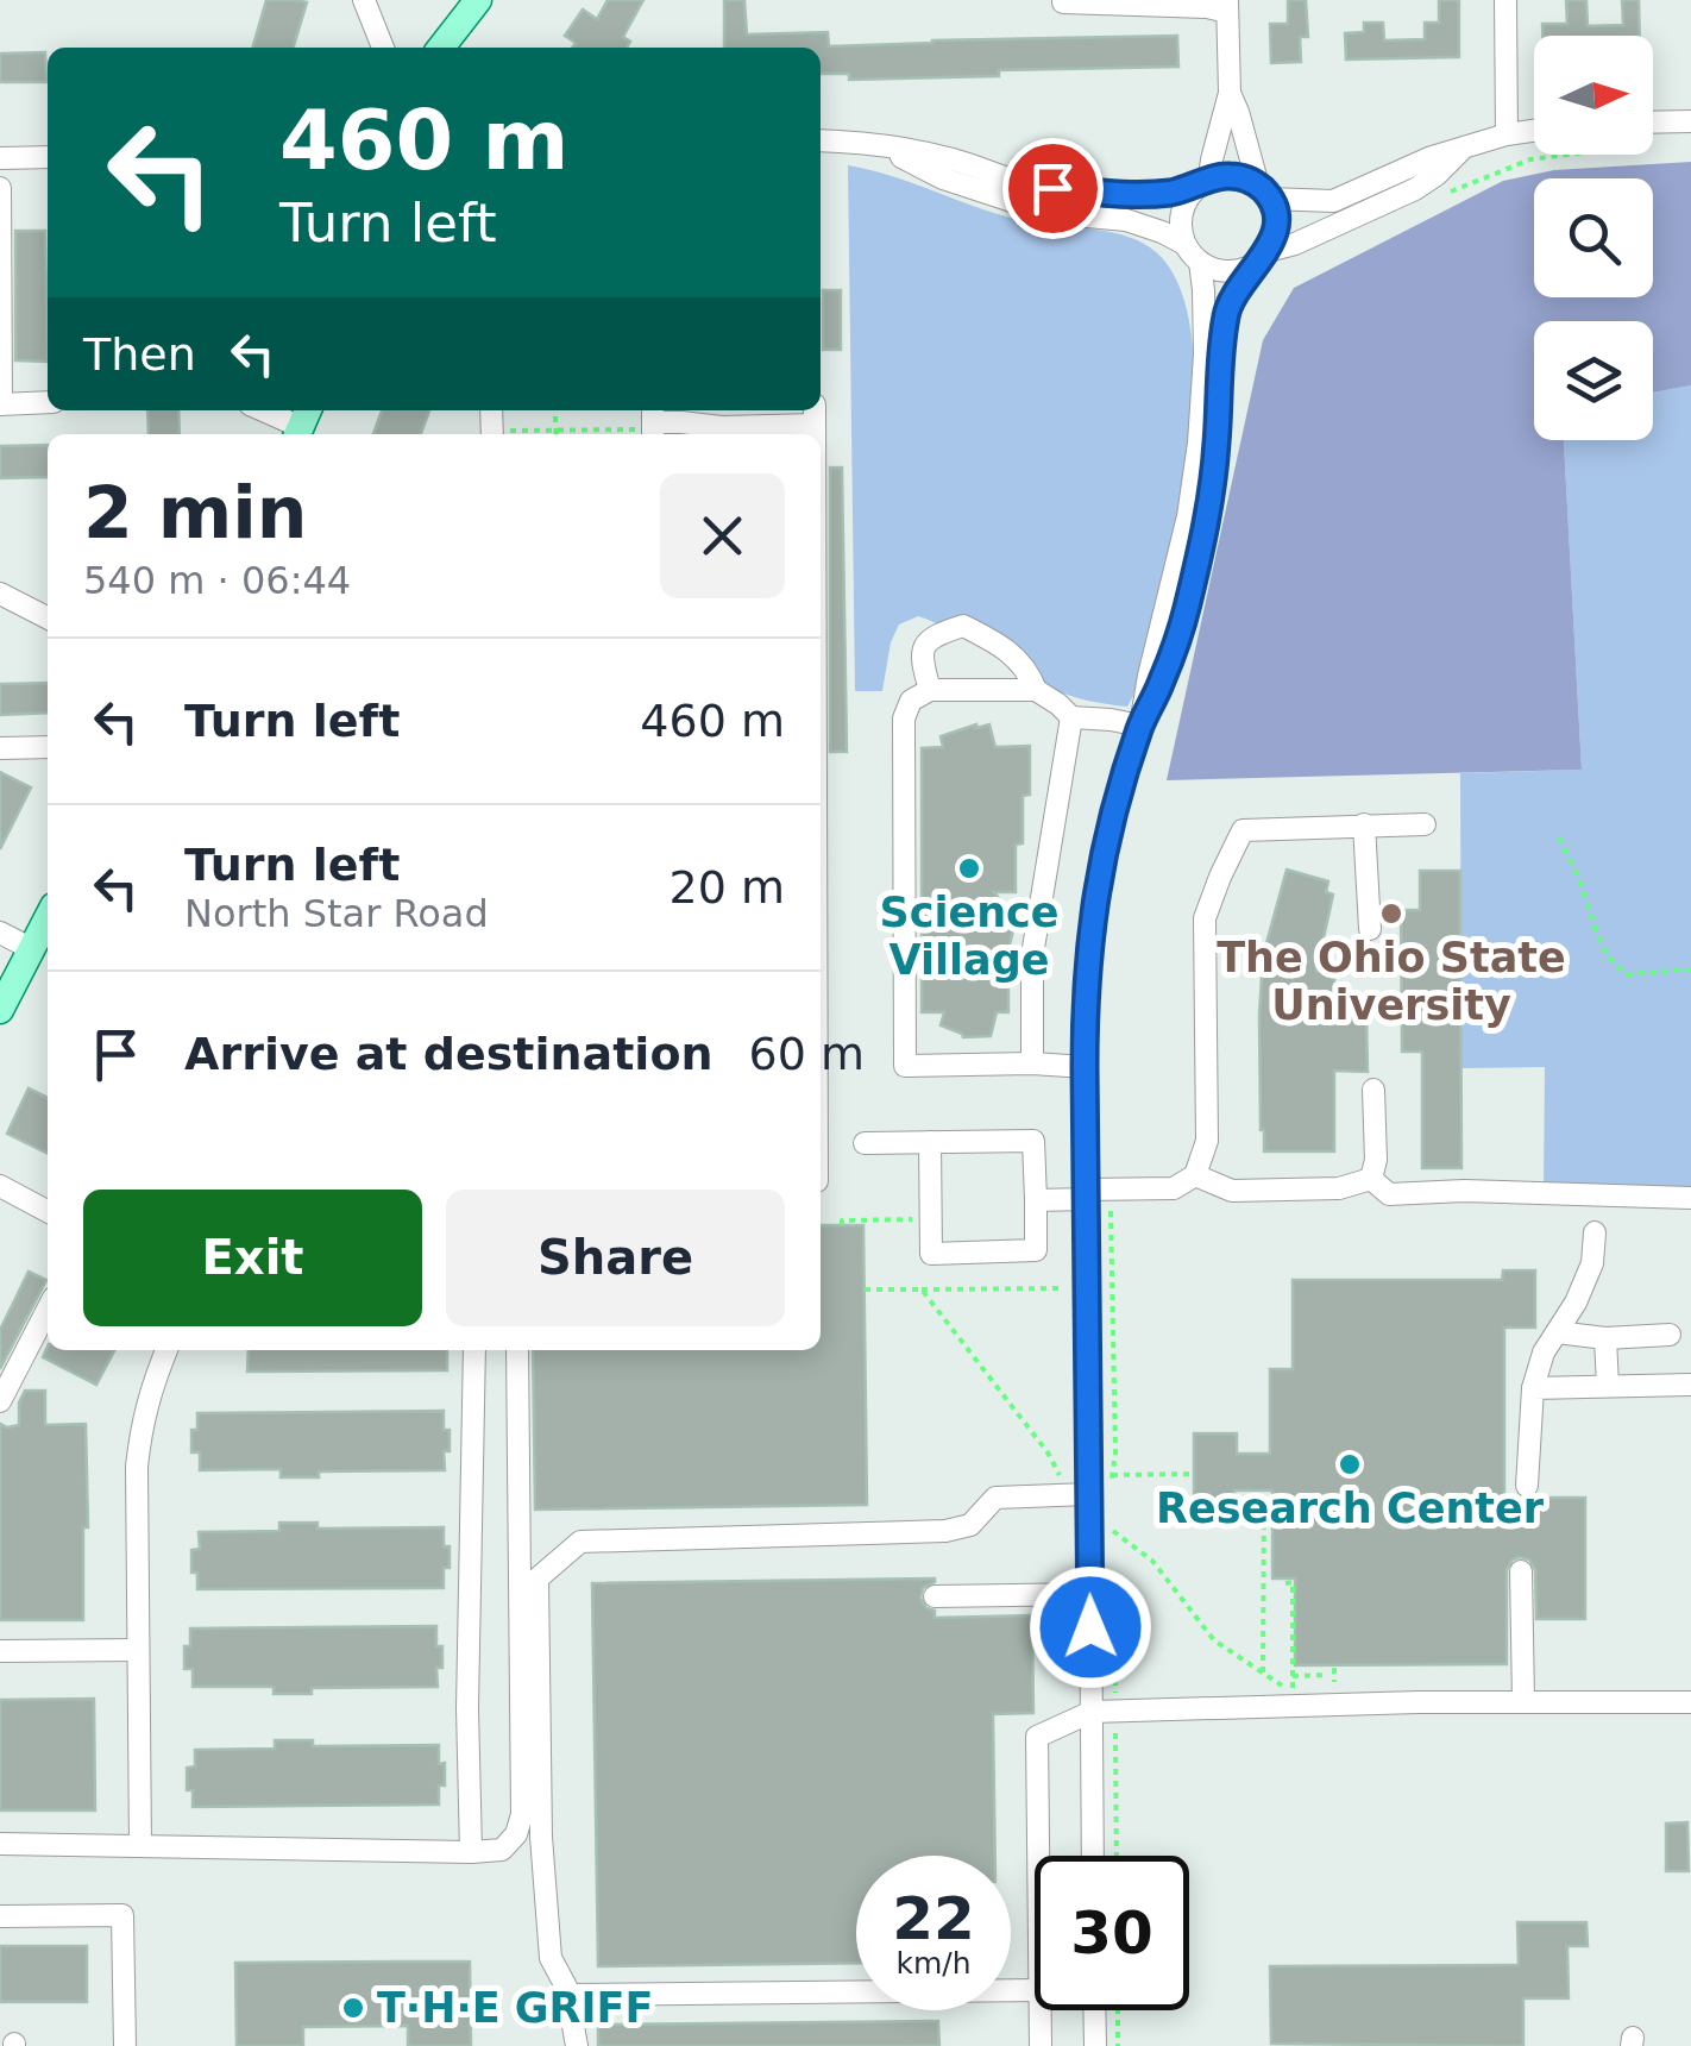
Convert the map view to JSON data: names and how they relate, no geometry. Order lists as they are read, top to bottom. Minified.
{"places":["Science Village","The Ohio State University","Research Center","T·H·E GRIFF"],"north":"right","page":{"turn":["460 m","Turn left"],"then":"Then","heading":["2 min","540 m · 06:44"],"list":[{"name":"Turn left","value":"460 m"},{"name":"Turn left","note":"North Star Road","value":"20 m"},{"name":"Arrive at destination","value":"60 m"}],"buttons":["Exit","Share"],"speed":"22 km/h","limit":"30"}}
